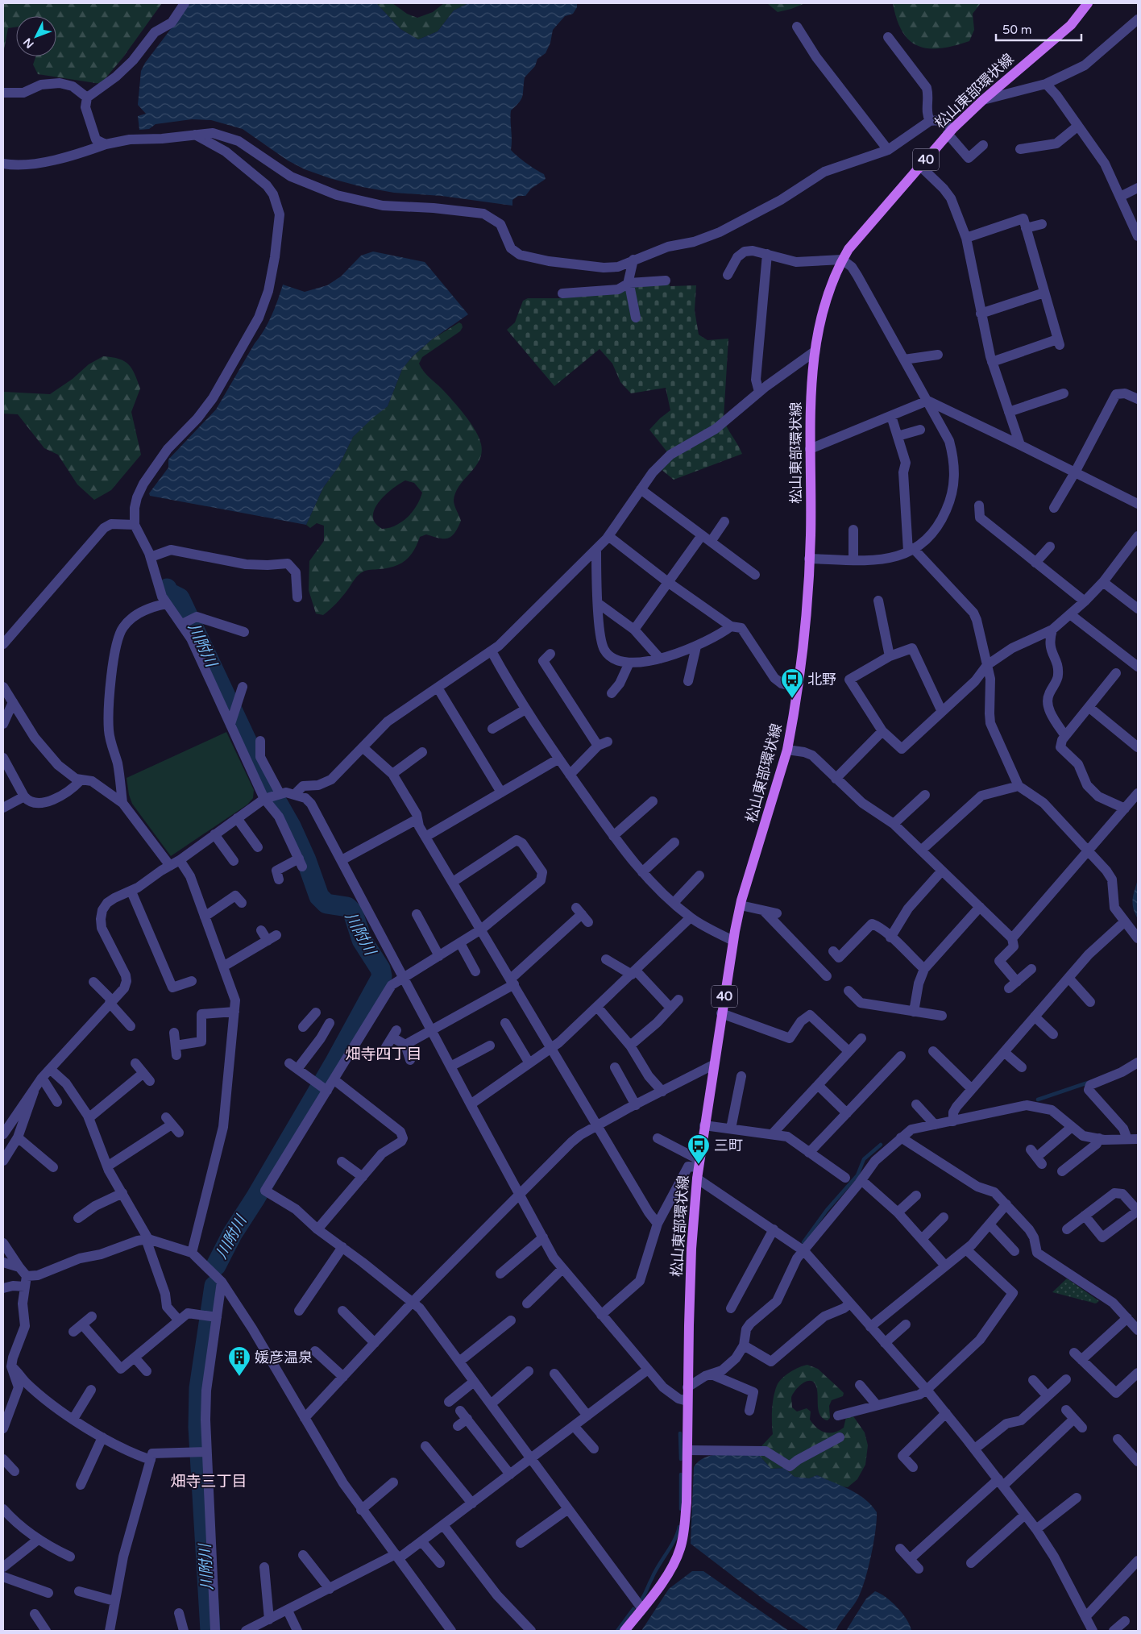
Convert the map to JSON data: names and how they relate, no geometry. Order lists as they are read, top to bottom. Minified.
{"streets":{"main road":["松山東部環状線","40"]},"districts":["畑寺四丁目","畑寺三丁目"],"water":["川附川"],"places":{"bus stop":["北野","三町"],"building":["媛彦温泉"]},"scale_bar":"50 m","north":"bottom left"}
